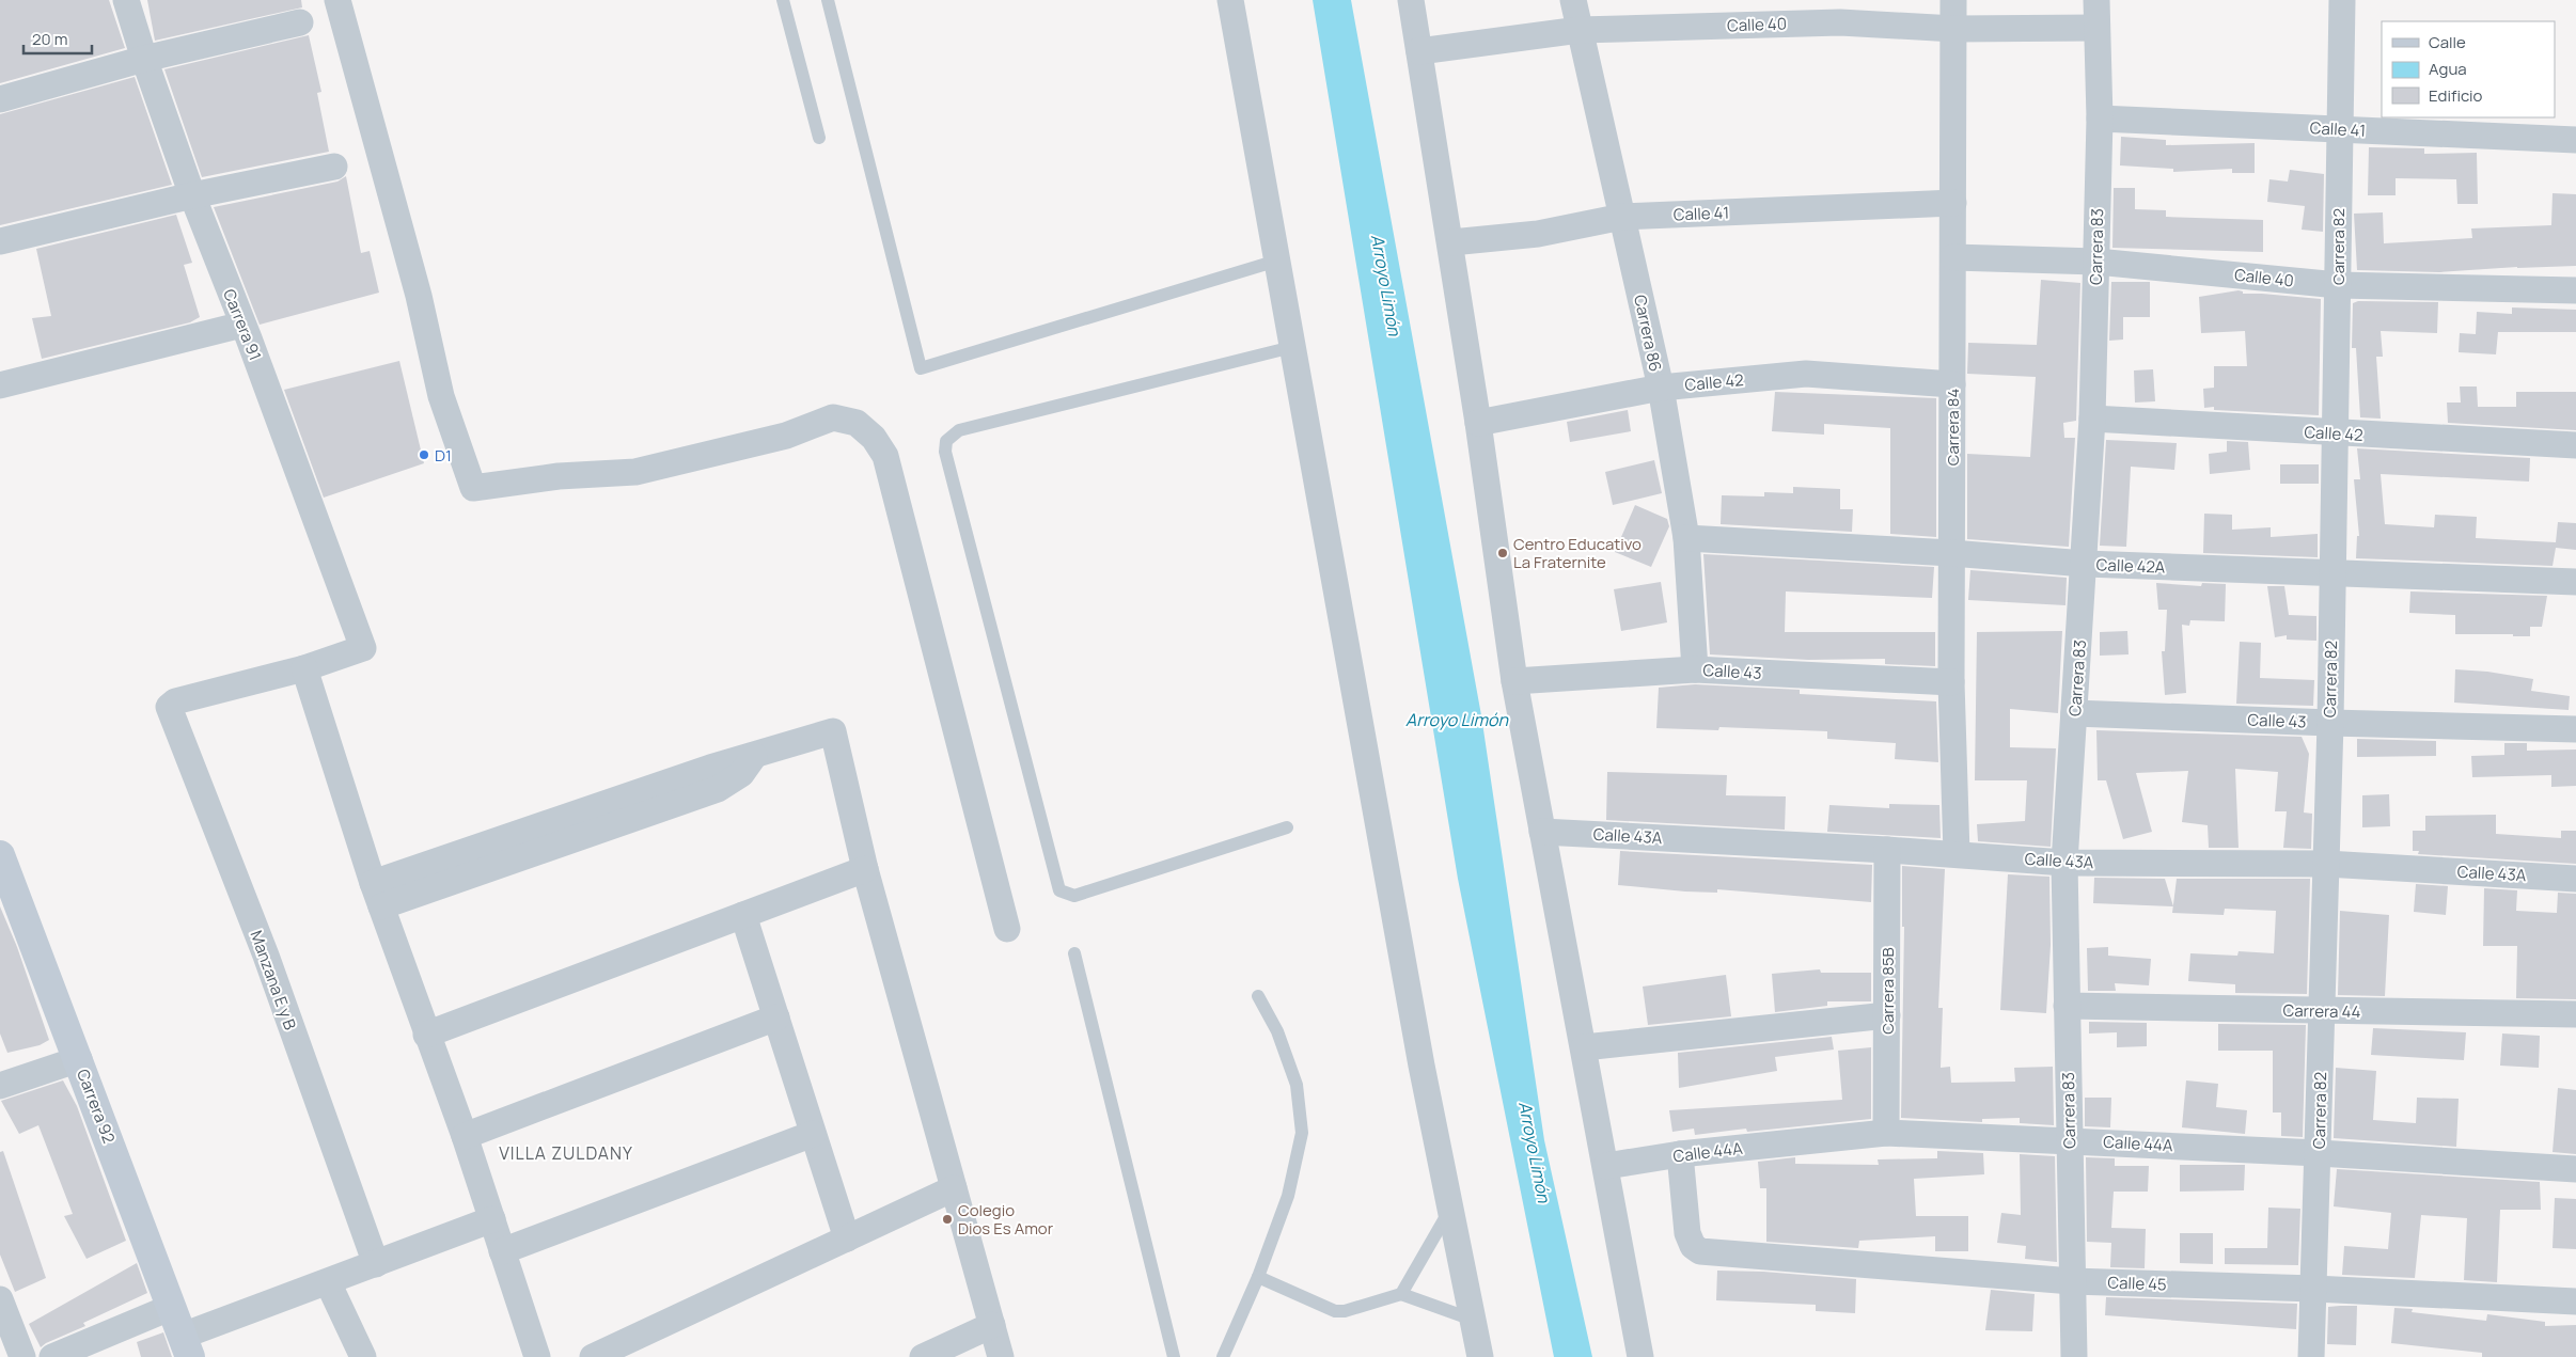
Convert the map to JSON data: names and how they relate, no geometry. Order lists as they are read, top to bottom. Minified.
{"streets":{"street":["Calle 40","Calle 41","Carrera 83","Carrera 82","Carrera 91","Carrera 86","Calle 42","Carrera 84","Calle 42A","Calle 43","Calle 43A","Manzana E y B","Carrera 85B","Carrera 44","Carrera 92","Calle 44A","Calle 45"]},"crossings":[["Calle 40","Carrera 83"],["Calle 40","Carrera 82"],["Calle 40","Carrera 86"],["Calle 40","Carrera 84"],["Calle 41","Carrera 83"],["Calle 41","Carrera 82"],["Calle 41","Carrera 86"],["Calle 41","Carrera 84"],["Carrera 83","Calle 42"],["Carrera 83","Calle 42A"],["Carrera 83","Calle 43"],["Carrera 83","Calle 43A"],["Carrera 83","Carrera 44"],["Carrera 83","Calle 44A"],["Carrera 83","Calle 45"],["Carrera 82","Calle 42"],["Carrera 82","Calle 42A"],["Carrera 82","Calle 43"],["Carrera 82","Calle 43A"],["Carrera 82","Carrera 44"],["Carrera 82","Calle 44A"],["Carrera 82","Calle 45"],["Carrera 91","Manzana E y B"],["Carrera 86","Calle 42"],["Carrera 86","Calle 42A"],["Carrera 86","Calle 43"],["Calle 42","Carrera 84"],["Carrera 84","Calle 42A"],["Carrera 84","Calle 43"],["Carrera 84","Calle 43A"],["Calle 43A","Carrera 85B"],["Carrera 85B","Calle 44A"],["Calle 44A","Calle 45"]],"districts":["VILLA ZULDANY"],"water":["Arroyo Limón"],"places":["D1","Centro Educativo La Fraternite","Colegio Dios Es Amor"],"legend":["Calle","Agua","Edificio"],"scale_bar":"20 m"}
